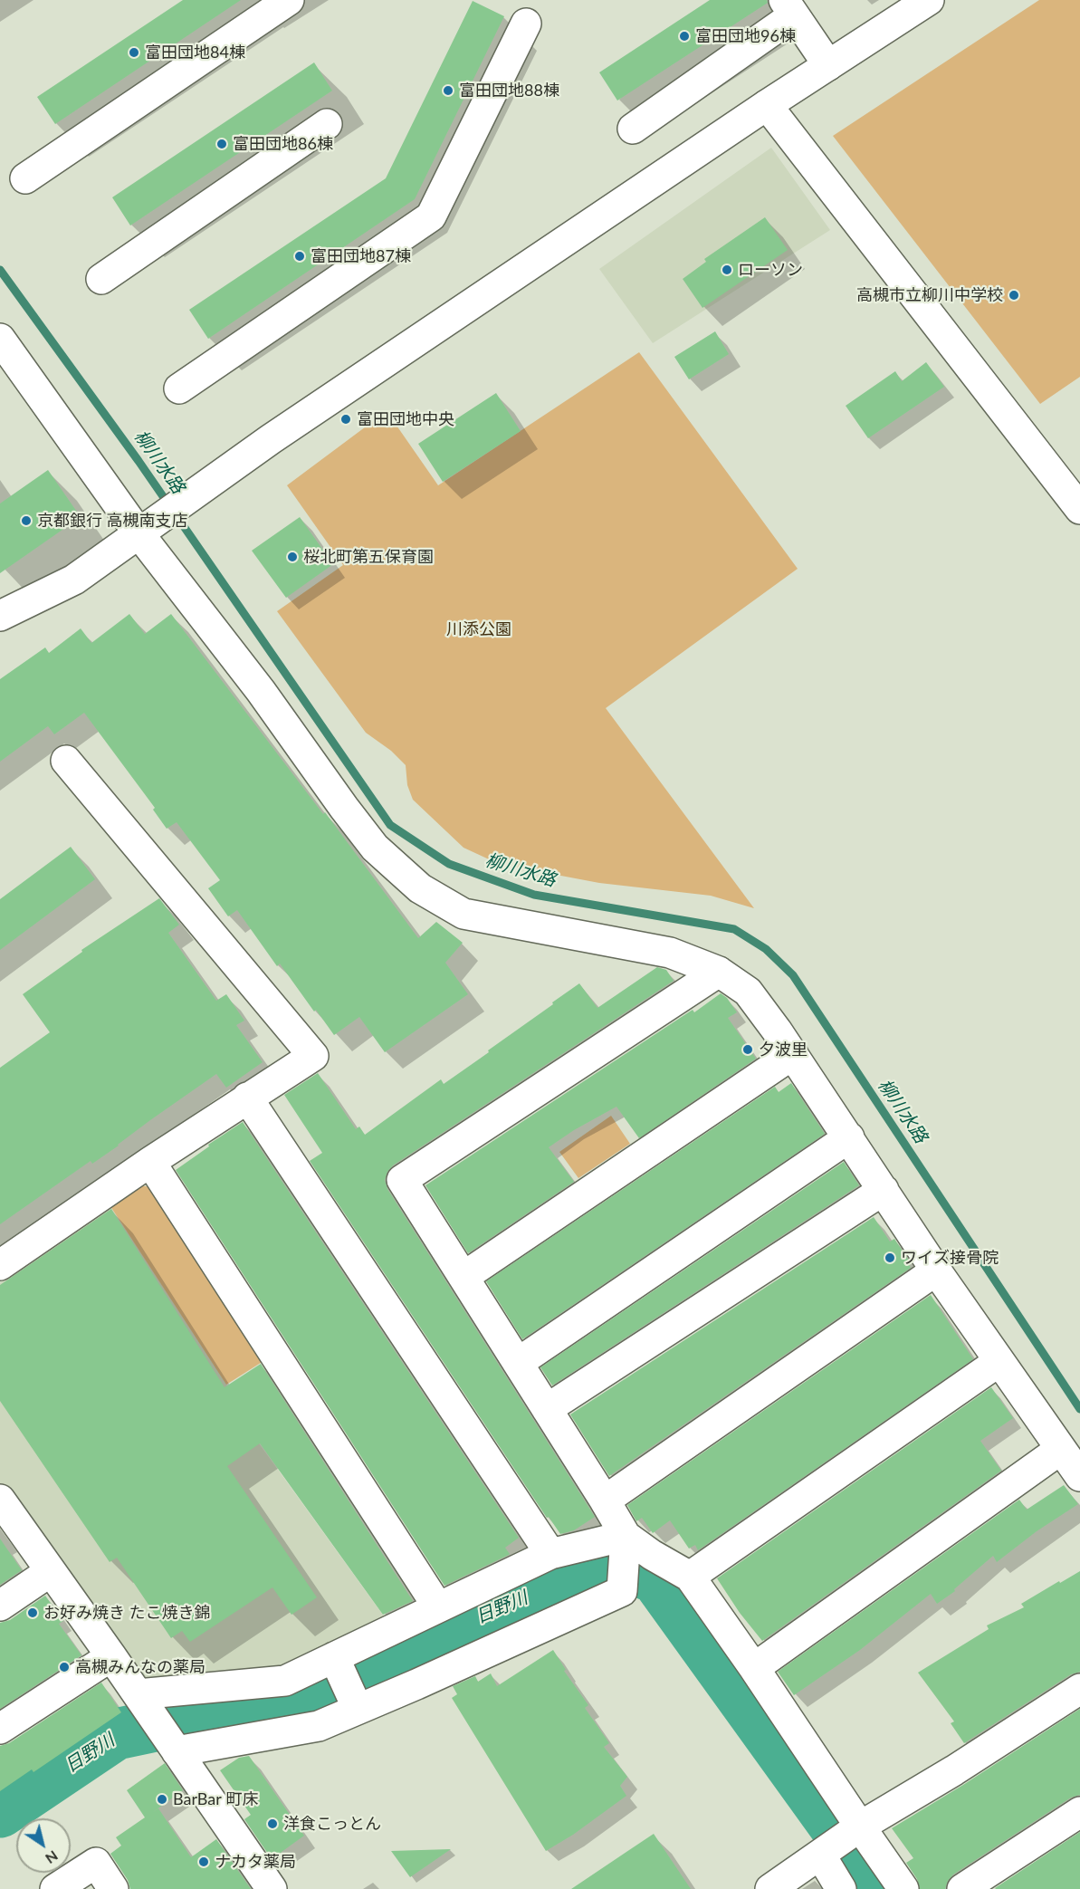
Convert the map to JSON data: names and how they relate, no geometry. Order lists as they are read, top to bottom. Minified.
{"water":["柳川水路","日野川"],"parks":["川添公園"],"places":["富田団地96棟","富田団地84棟","富田団地88棟","富田団地86棟","富田団地87棟","ローソン","高槻市立柳川中学校","富田団地中央","京都銀行 高槻南支店","桜北町第五保育園","夕波里","ワイズ接骨院","お好み焼き たこ焼き錦","高槻みんなの薬局","BarBar 町床","洋食こっとん","ナカタ薬局"],"north":"bottom right"}
